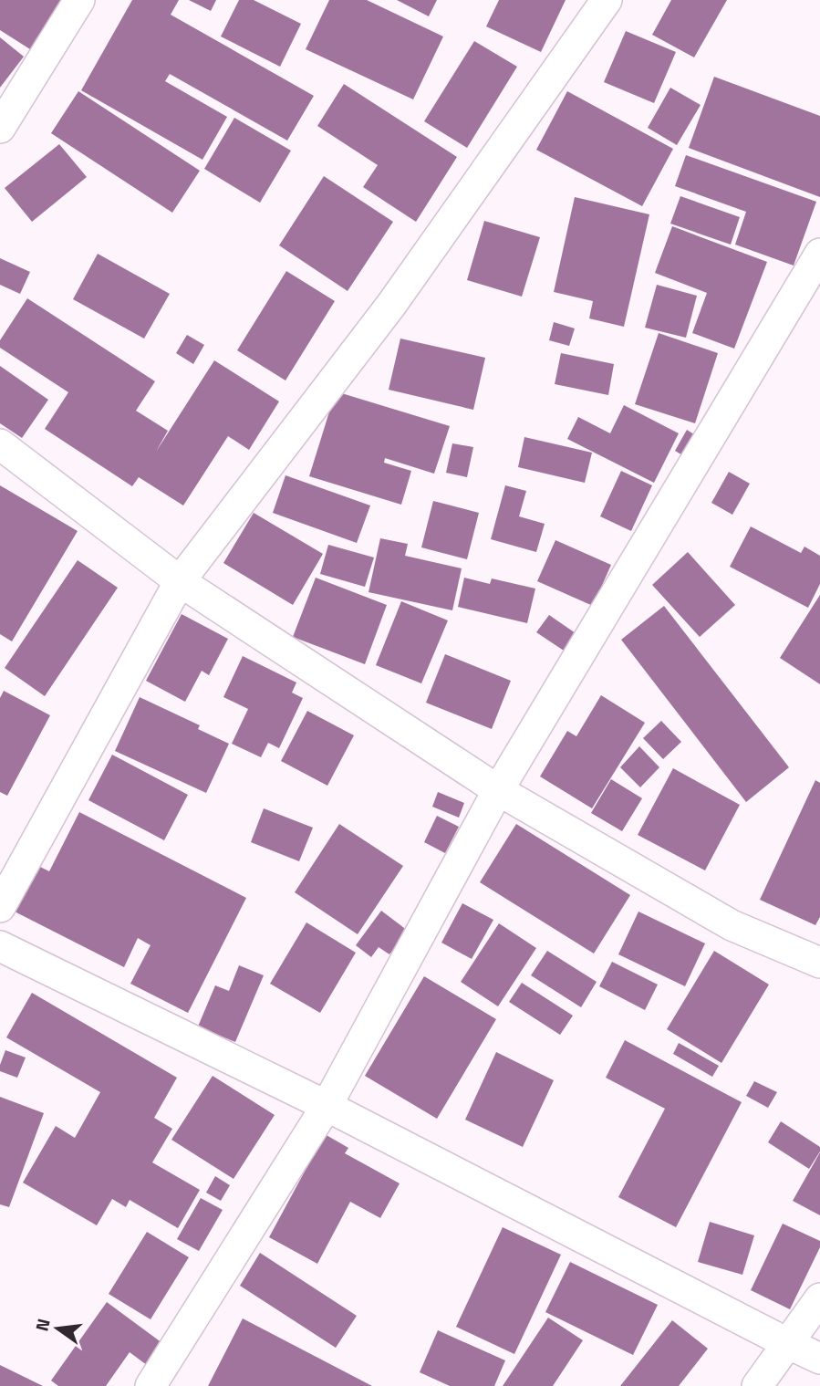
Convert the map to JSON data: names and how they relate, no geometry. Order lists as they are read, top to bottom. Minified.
{"north":"left"}
